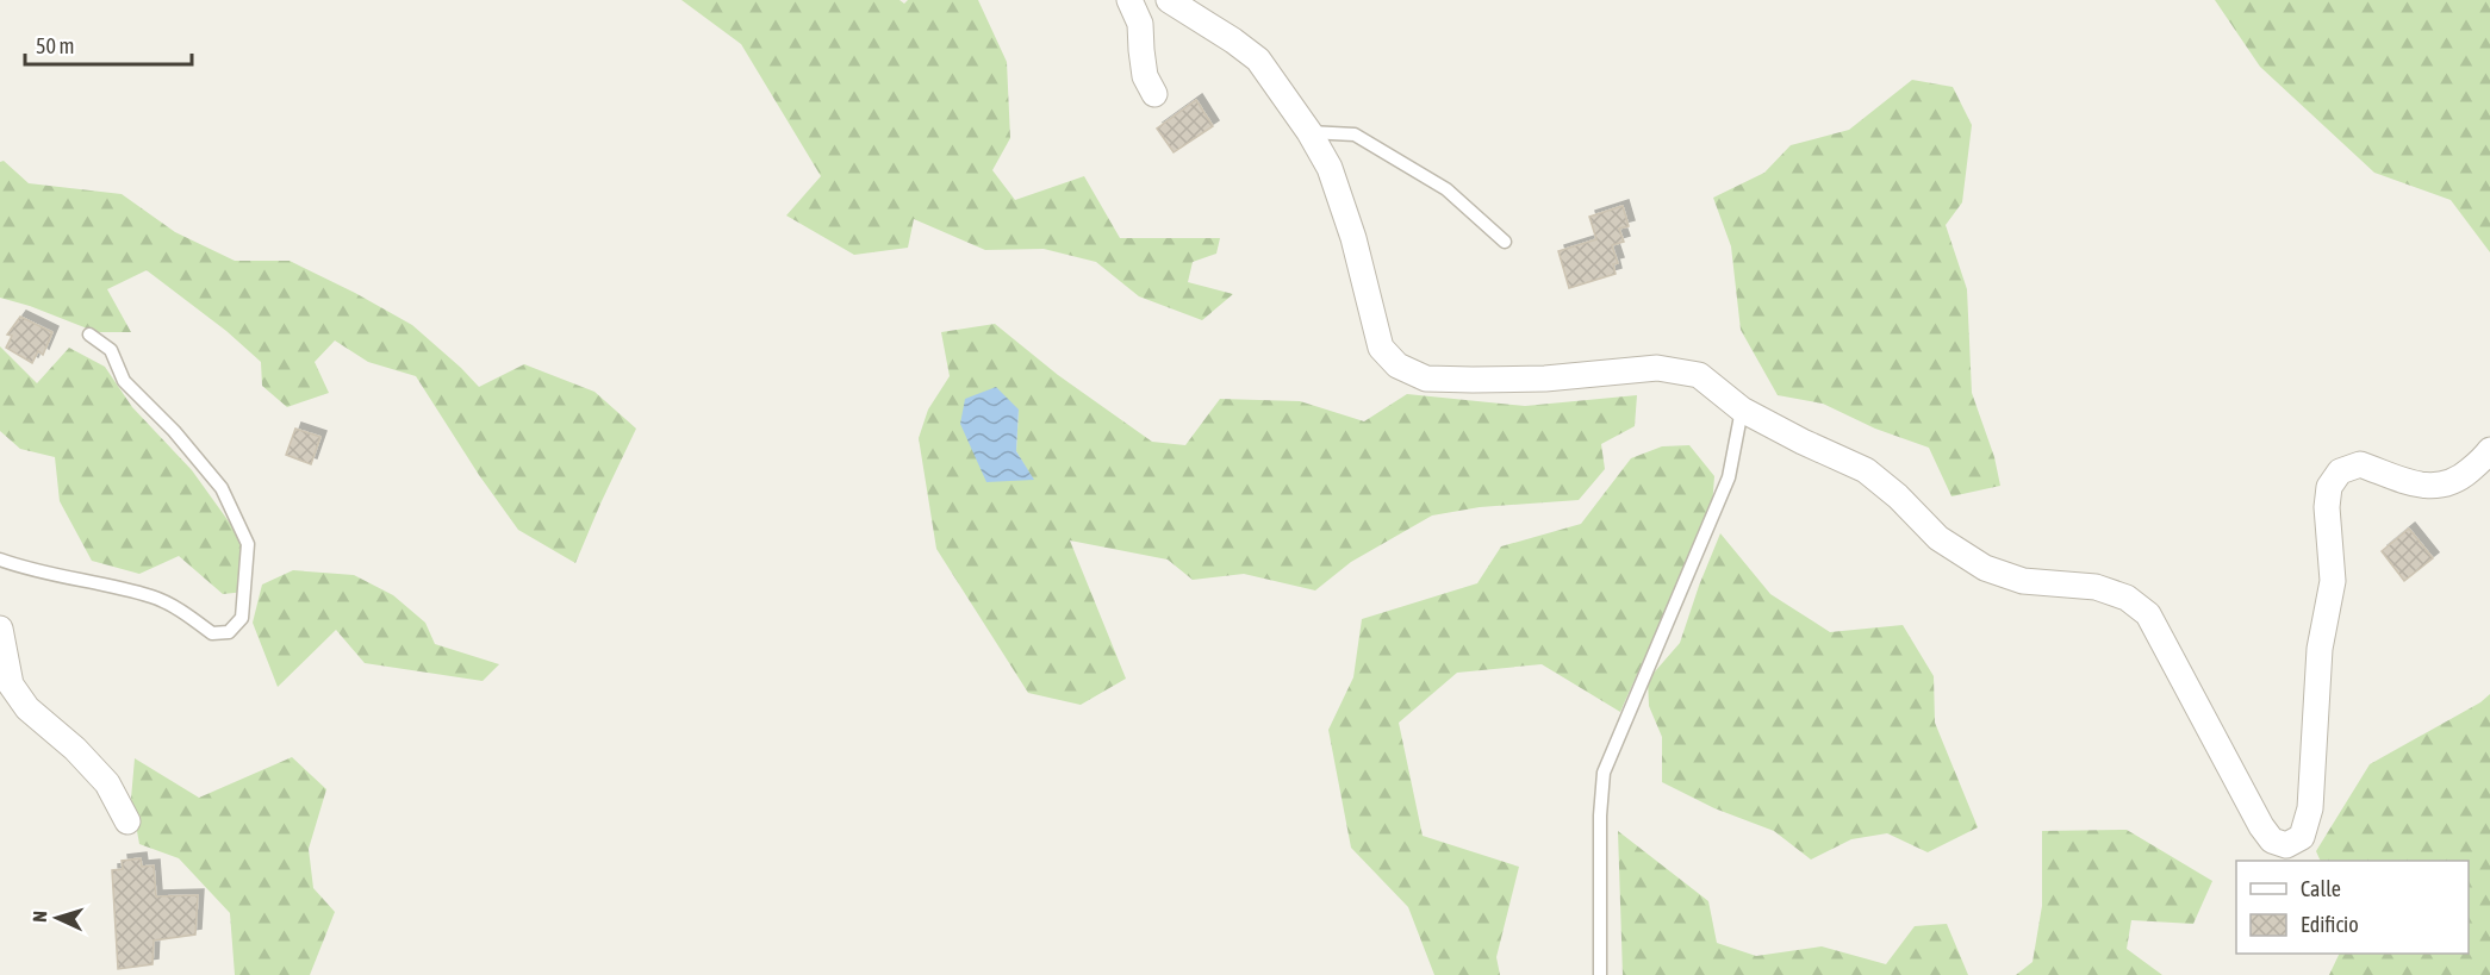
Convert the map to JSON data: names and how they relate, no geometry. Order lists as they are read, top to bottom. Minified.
{"legend":["Calle","Edificio"],"scale_bar":"50 m","north":"left"}
